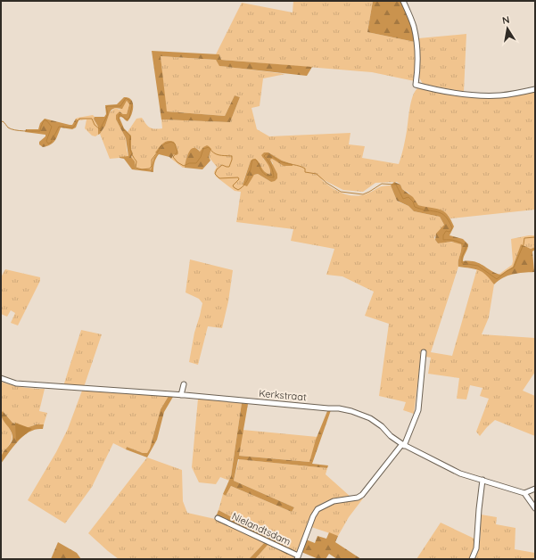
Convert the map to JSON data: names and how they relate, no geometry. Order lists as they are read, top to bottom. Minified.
{"streets":{"street":["Kerkstraat","Nielandtsdam"]},"north":"top"}
